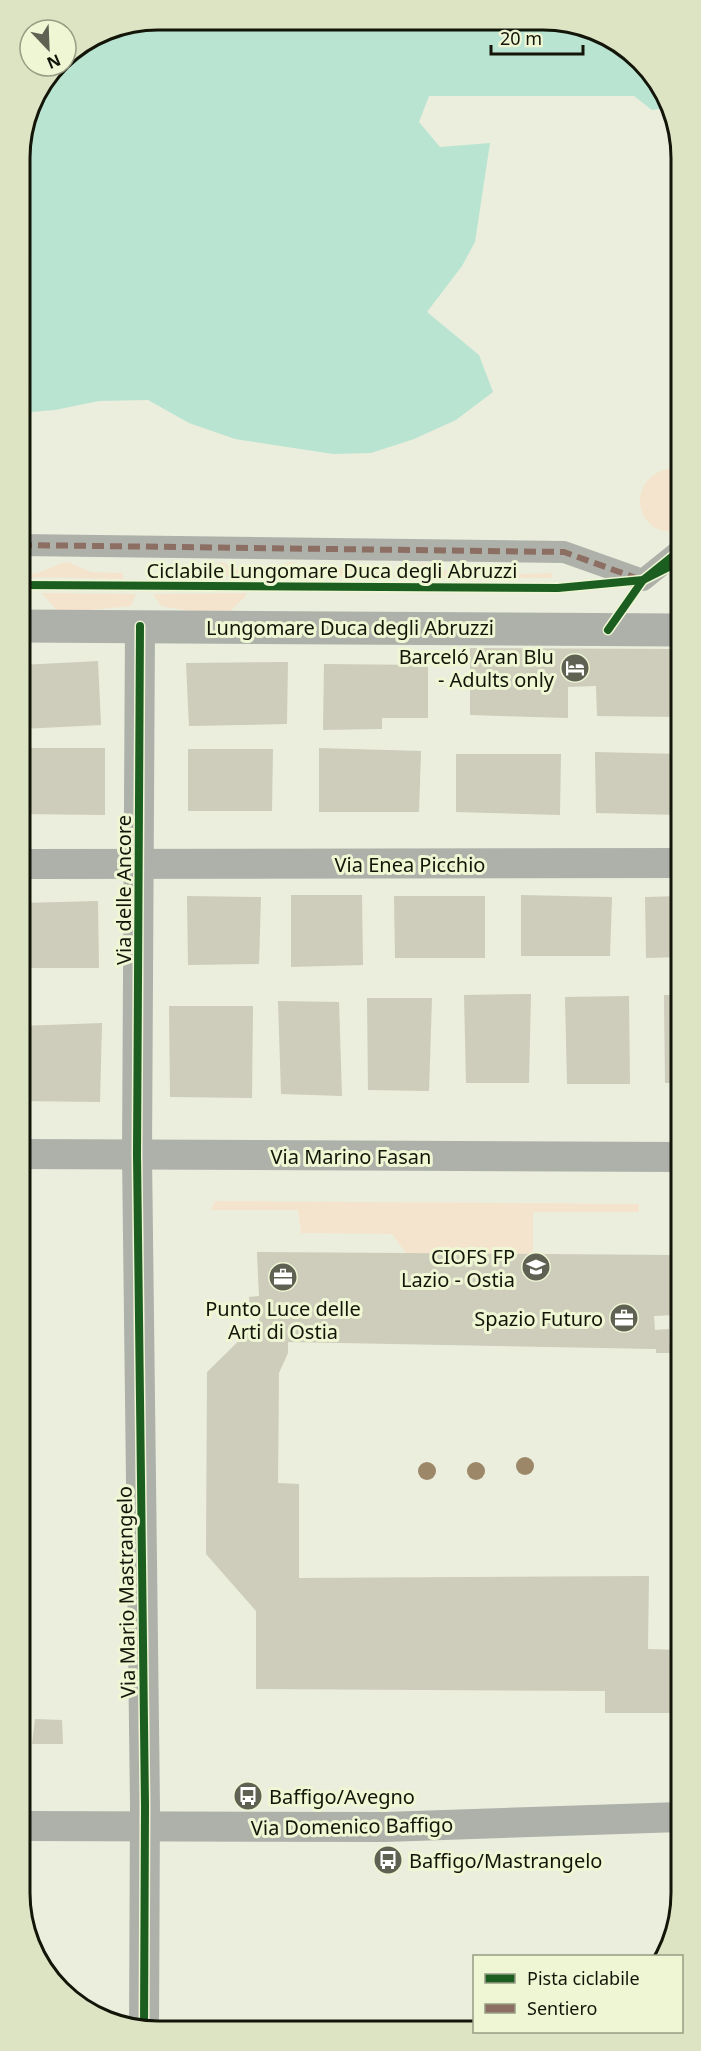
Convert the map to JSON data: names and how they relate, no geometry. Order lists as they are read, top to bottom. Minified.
{"streets":{"street":["Lungomare Duca degli Abruzzi","Via Enea Picchio","Via delle Ancore","Via Marino Fasan","Via Mario Mastrangelo","Via Domenico Baffigo"],"cycle path":["Ciclabile Lungomare Duca degli Abruzzi"]},"crossings":[["Lungomare Duca degli Abruzzi","Via delle Ancore"],["Via Enea Picchio","Via delle Ancore"],["Via delle Ancore","Via Marino Fasan"],["Via delle Ancore","Via Mario Mastrangelo"],["Via Marino Fasan","Via Mario Mastrangelo"],["Via Mario Mastrangelo","Via Domenico Baffigo"]],"places":{"hotel":["Barceló Aran Blu - Adults only"],"school or university":["CIOFS FP Lazio - Ostia"],"office":["Punto Luce delle Arti di Ostia","Spazio Futuro"],"bus stop":["Baffigo/Avegno","Baffigo/Mastrangelo"]},"legend":["Pista ciclabile","Sentiero"],"scale_bar":"20 m","north":"bottom right"}
